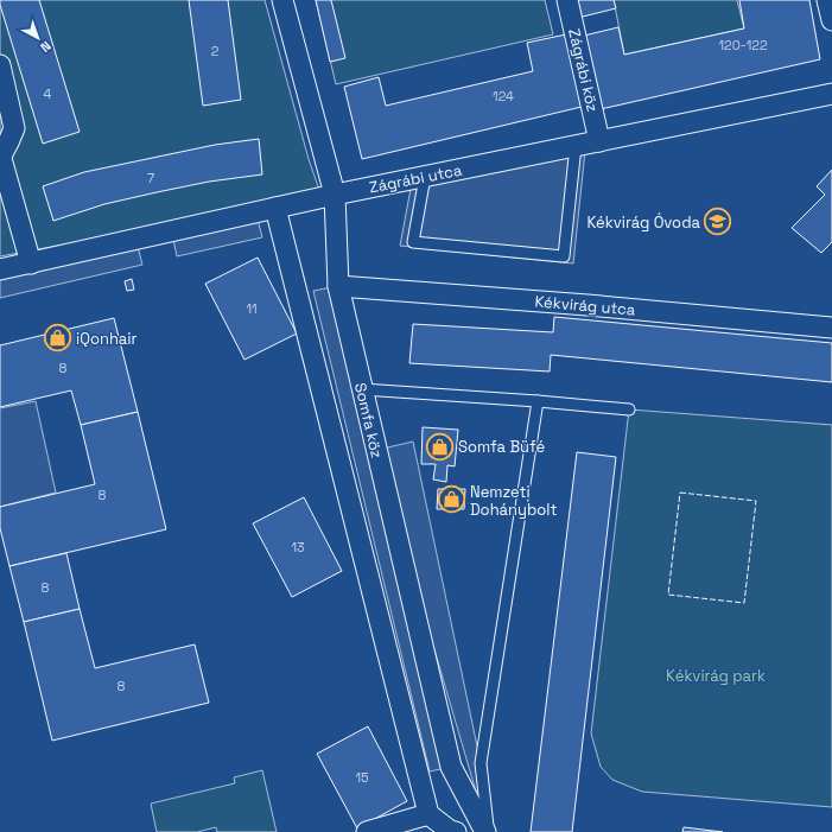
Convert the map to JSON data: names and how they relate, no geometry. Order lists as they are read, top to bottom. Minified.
{"streets":{"street":["Zágrábi köz","Zágrábi utca","Kékvirág utca","Somfa köz"]},"crossings":[["Zágrábi köz","Zágrábi utca"],["Zágrábi utca","Somfa köz"],["Kékvirág utca","Somfa köz"]],"parks":["Kékvirág park"],"places":{"school or university":["Kékvirág Óvoda"],"shop":["iQonhair","Somfa Büfé","Nemzeti Dohánybolt"]},"house_numbers":["120-122","2","4","124","7","11","8","8","13","8","8","15"],"north":"bottom right"}
